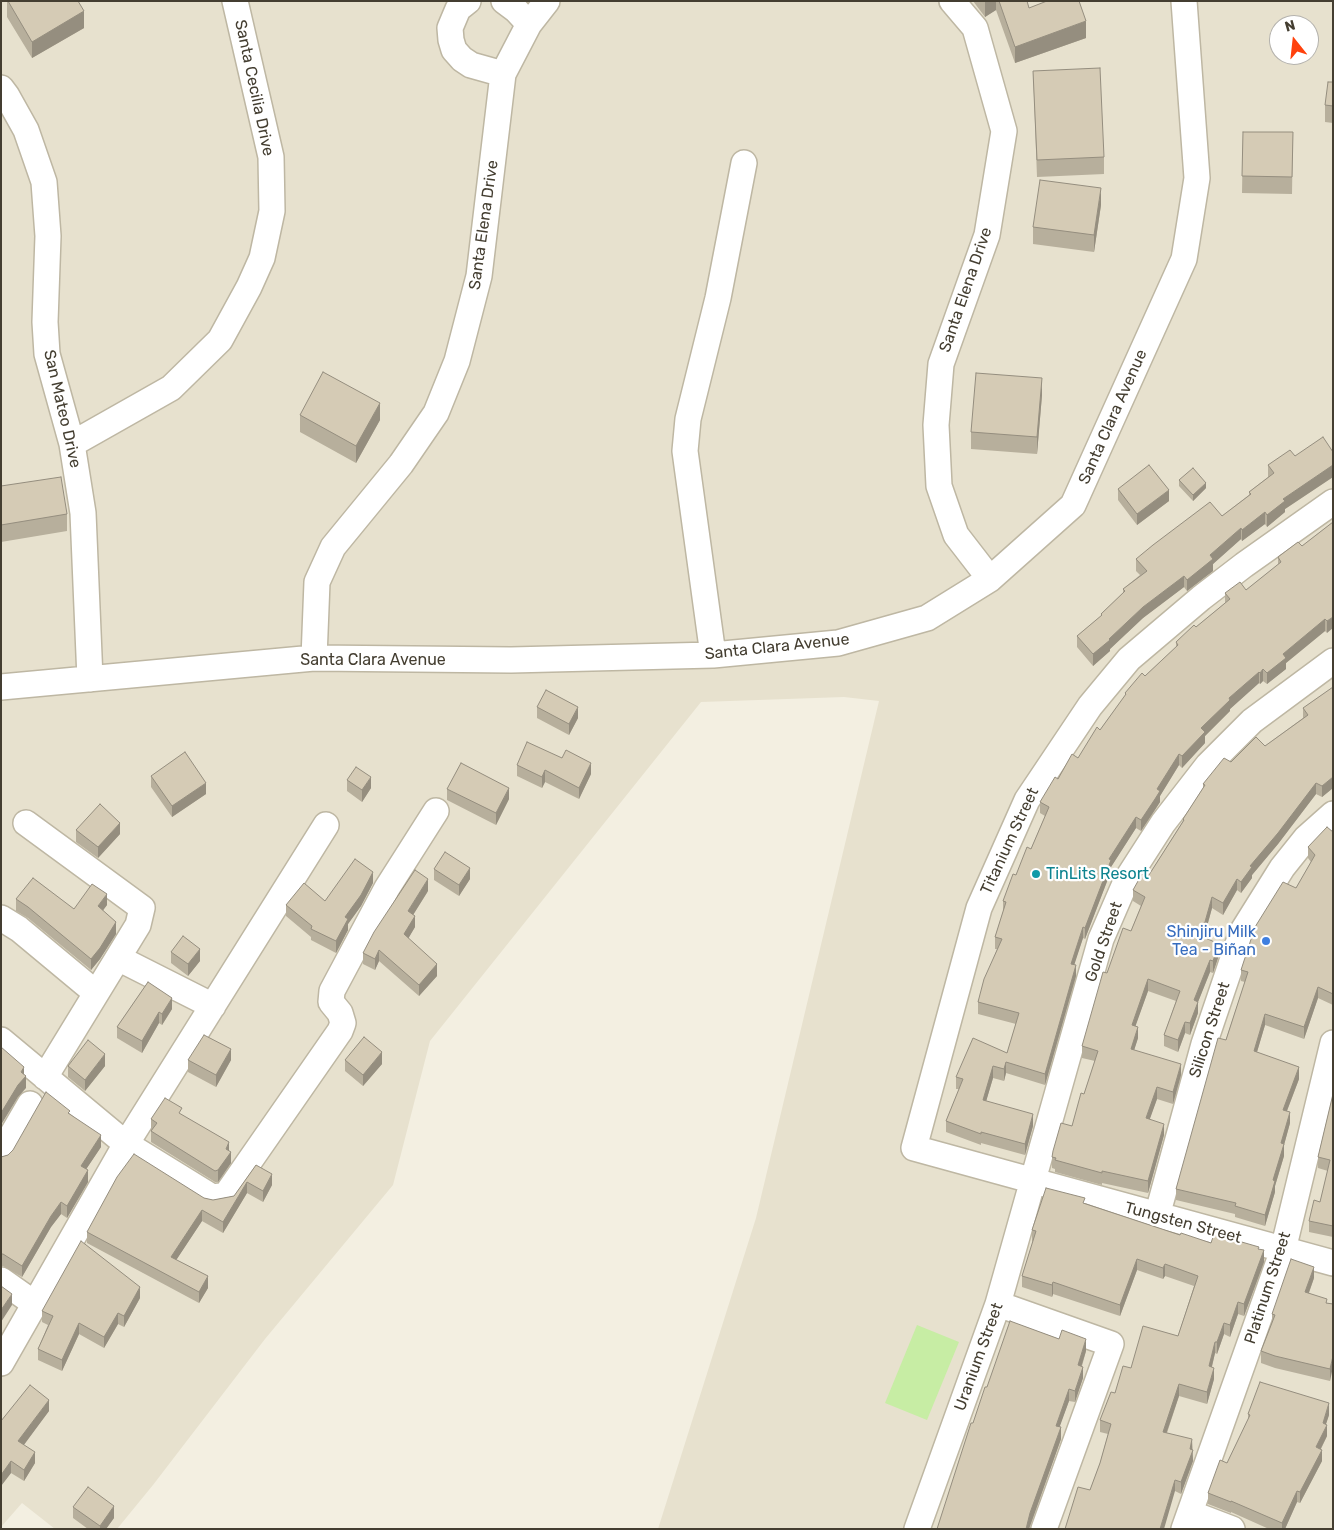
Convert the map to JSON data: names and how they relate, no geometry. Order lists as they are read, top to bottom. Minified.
{"streets":{"street":["Santa Cecilia Drive","Santa Elena Drive","San Mateo Drive","Santa Clara Avenue","Titanium Street","Gold Street","Silicon Street","Tungsten Street","Platinum Street","Uranium Street"]},"crossings":[["Santa Cecilia Drive","San Mateo Drive"],["Santa Elena Drive","Santa Clara Avenue"],["San Mateo Drive","Santa Clara Avenue"],["Titanium Street","Gold Street"],["Titanium Street","Tungsten Street"],["Titanium Street","Uranium Street"],["Gold Street","Tungsten Street"],["Gold Street","Uranium Street"],["Silicon Street","Tungsten Street"],["Tungsten Street","Platinum Street"],["Tungsten Street","Uranium Street"]],"places":["TinLits Resort","Shinjiru Milk Tea - Biñan"],"north":"top"}
